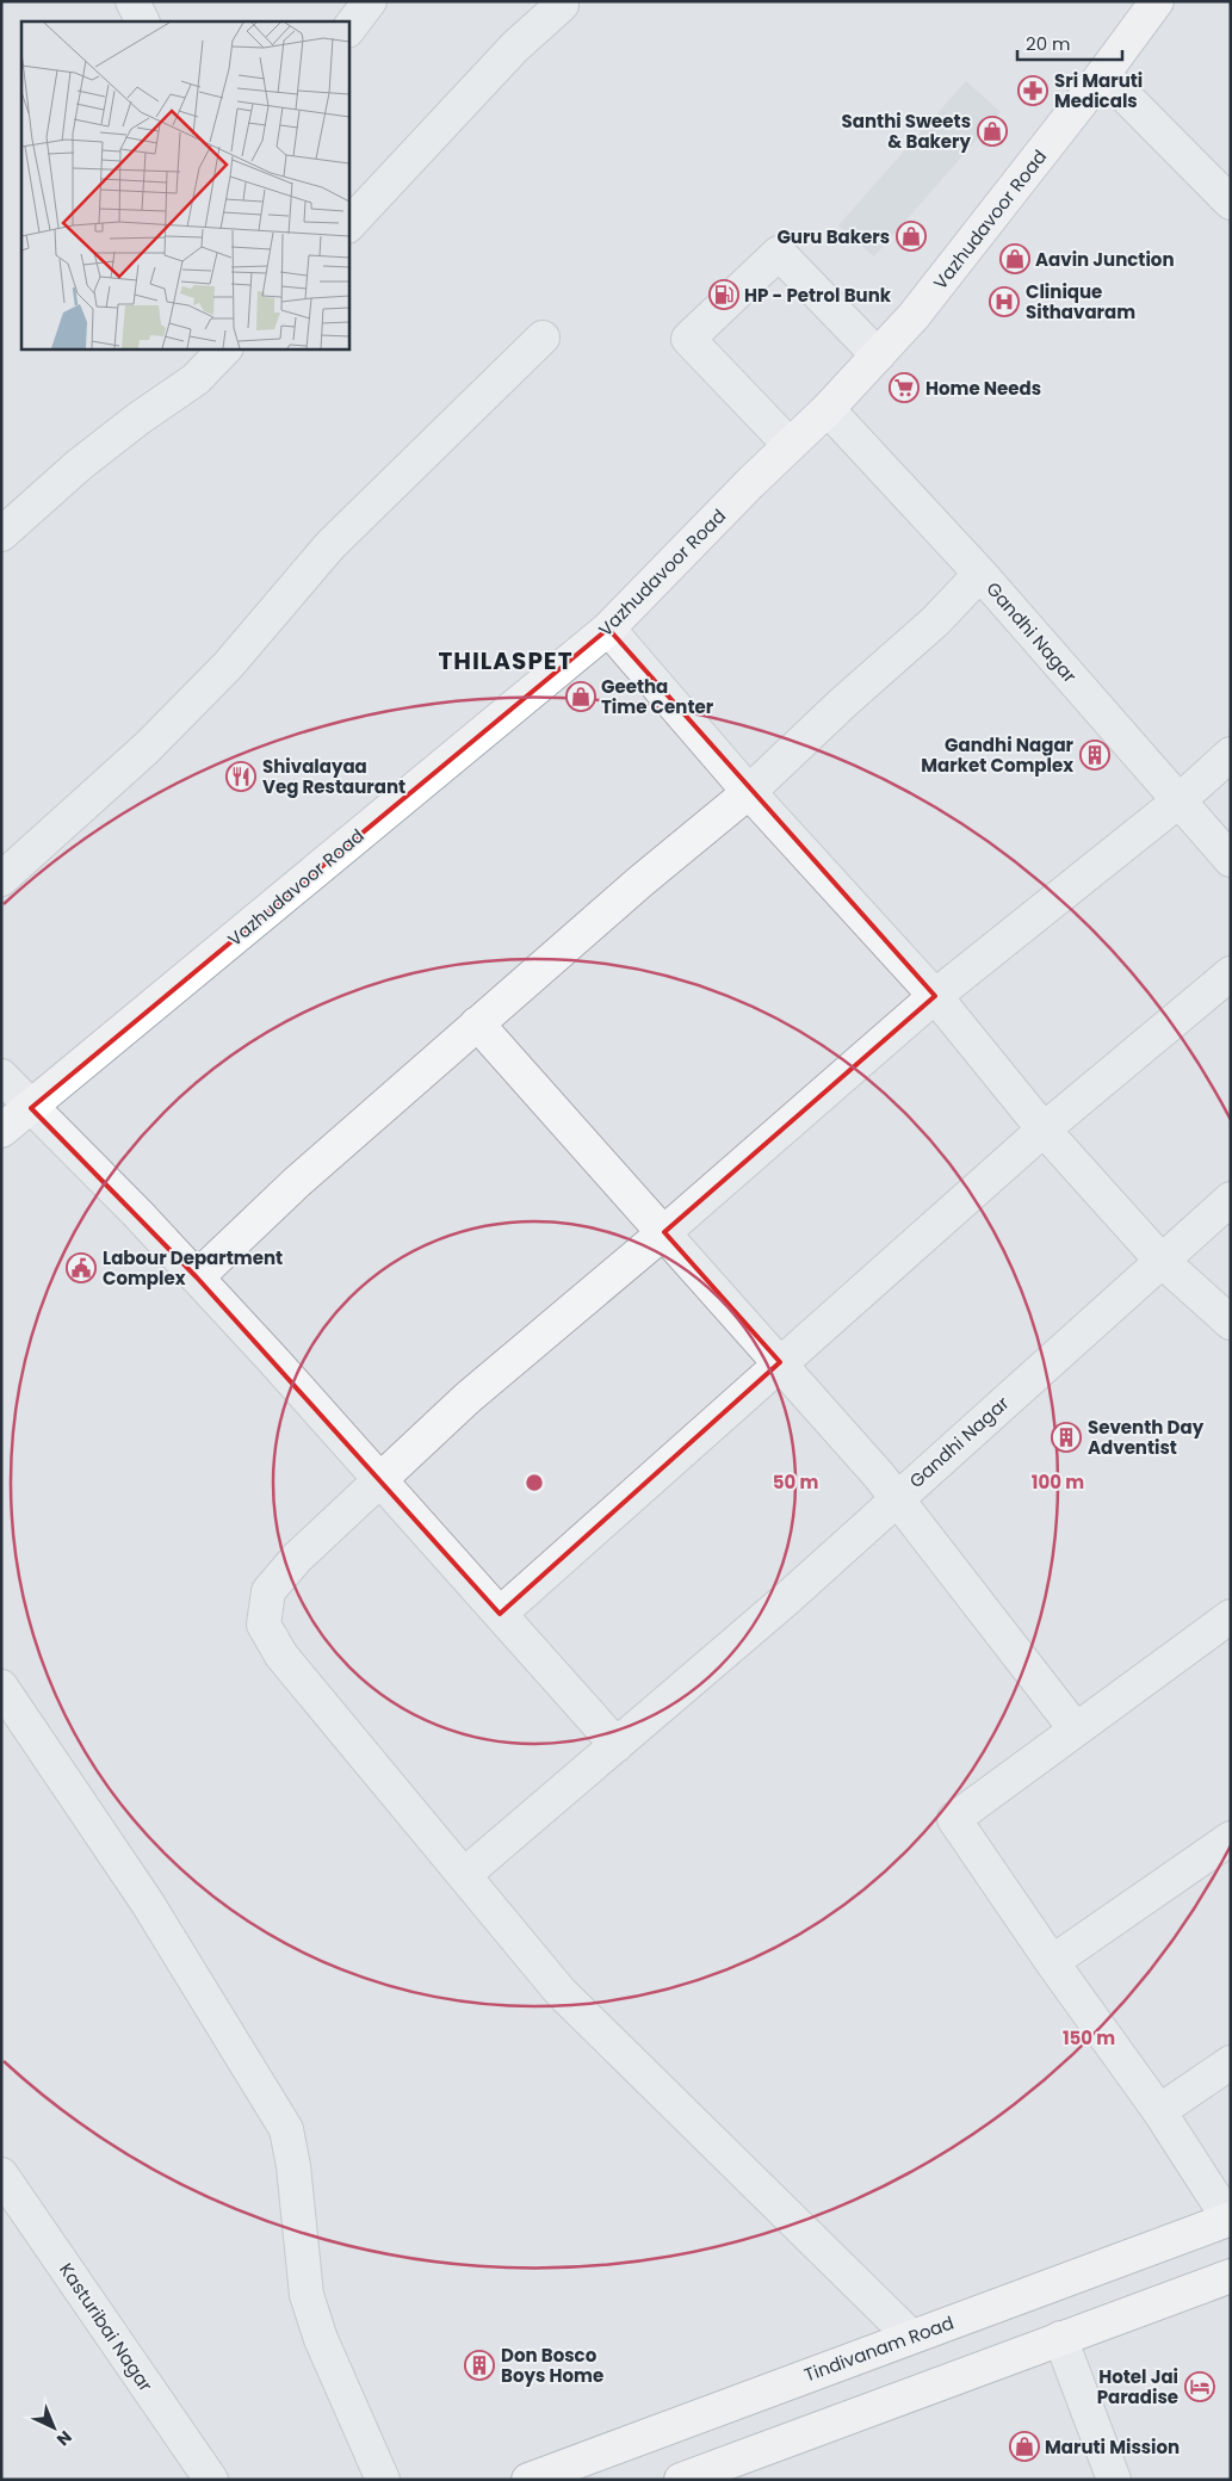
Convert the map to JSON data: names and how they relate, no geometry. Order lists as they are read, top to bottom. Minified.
{"streets":{"main road":["Vazhudavoor Road","Tindivanam Road"],"street":["Gandhi Nagar","Kasturibai Nagar"]},"crossings":[["Vazhudavoor Road","Gandhi Nagar"]],"districts":["THILASPET"],"places":{"pharmacy":["Sri Maruti Medicals"],"shop":["Santhi Sweets & Bakery","Guru Bakers","Aavin Junction","Geetha Time Center","Maruti Mission"],"fuel station":["HP - Petrol Bunk"],"hospital":["Clinique Sithavaram"],"supermarket":["Home Needs"],"building":["Gandhi Nagar Market Complex","Seventh Day Adventist","Don Bosco Boys Home"],"restaurant":["Shivalayaa Veg Restaurant"],"public building":["Labour Department Complex"],"hotel":["Hotel Jai Paradise"]},"scale_bar":"20 m","north":"bottom right","rings":["50 m","100 m","150 m"]}
